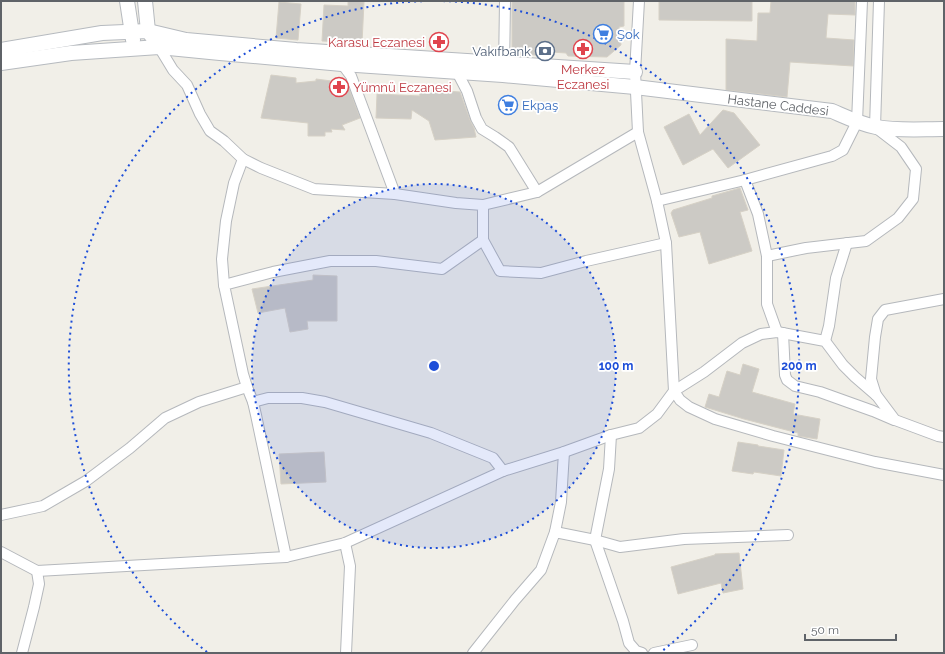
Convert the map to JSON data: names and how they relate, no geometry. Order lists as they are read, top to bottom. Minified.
{"streets":{"main road":["Hastane Caddesi"]},"places":{"supermarket":["Şok","Ekpaş"],"pharmacy":["Karasu Eczanesi","Merkez Eczanesi","Yümnü Eczanesi"],"bank":["Vakıfbank"]},"scale_bar":"50 m","rings":["100 m","200 m"]}
